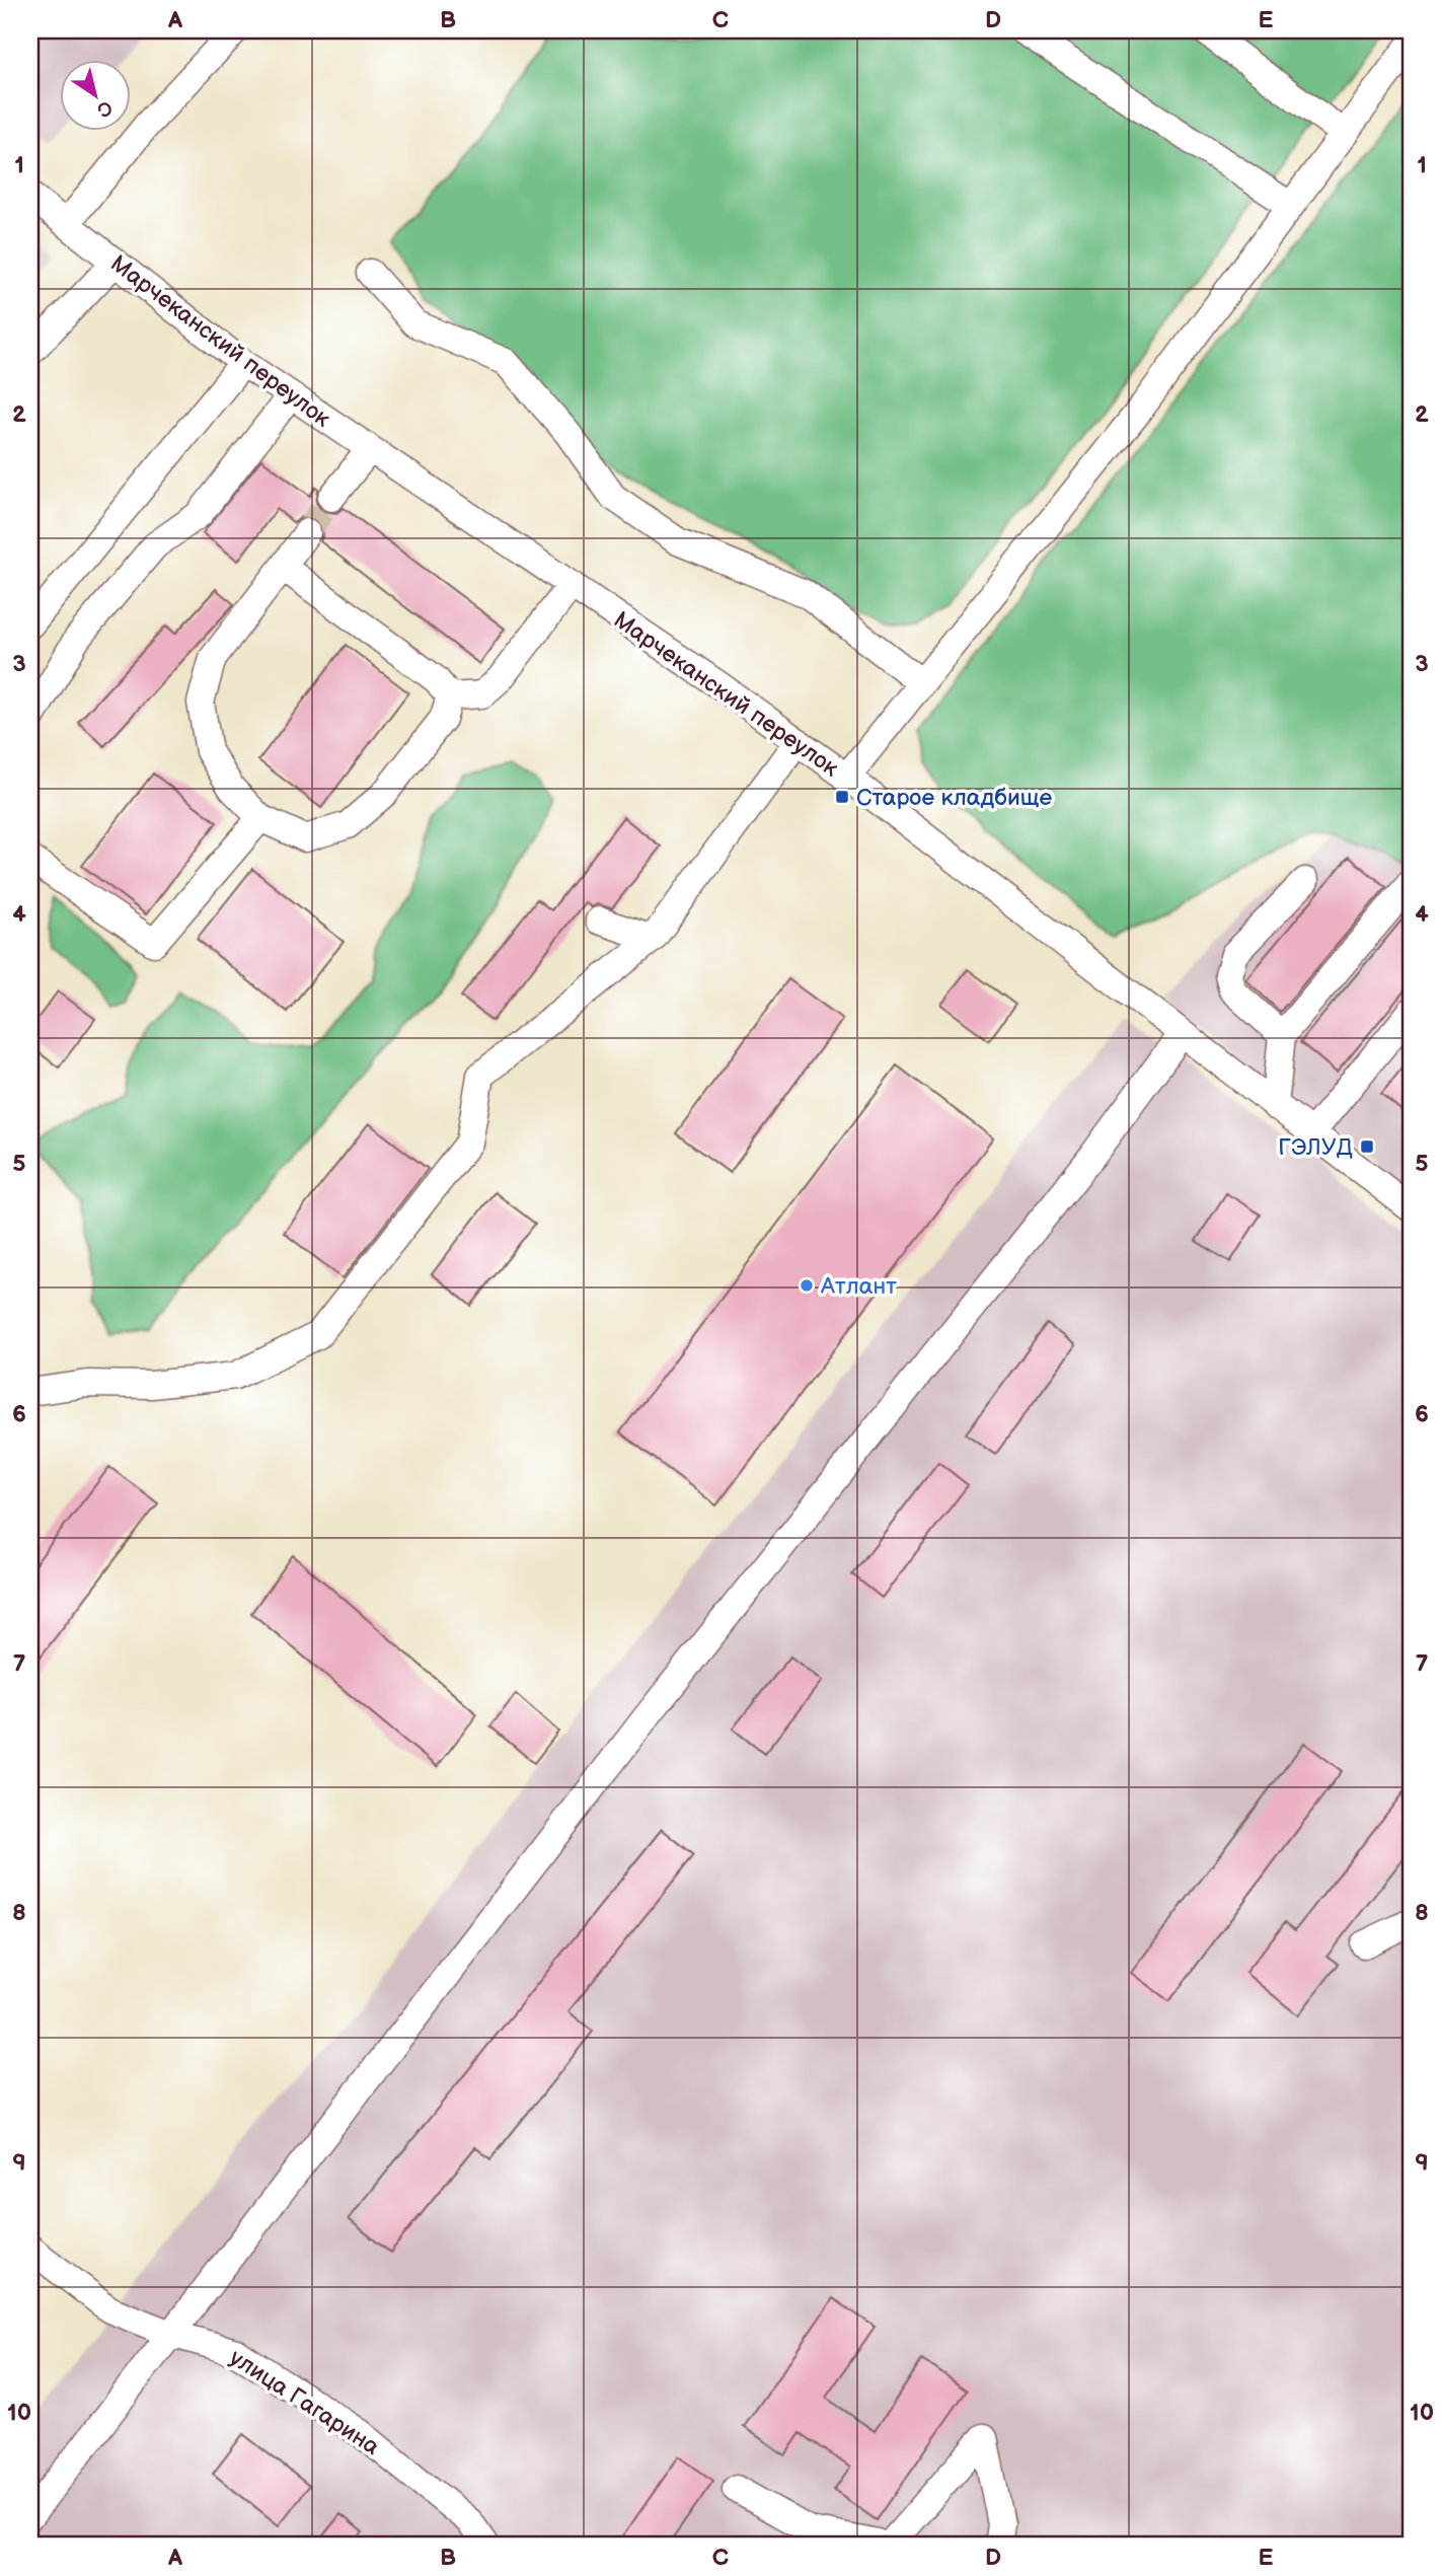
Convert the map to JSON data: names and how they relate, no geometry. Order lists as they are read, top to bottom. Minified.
{"streets":{"street":["Марчеканский переулок","улица Гагарина"]},"places":{"transit":["Старое кладбище","ГЭЛУД"],"other":["Атлант"]},"north":"bottom right","grid":{"columns":["A","B","C","D","E"],"rows":["1","2","3","4","5","6","7","8","9","10"]}}
